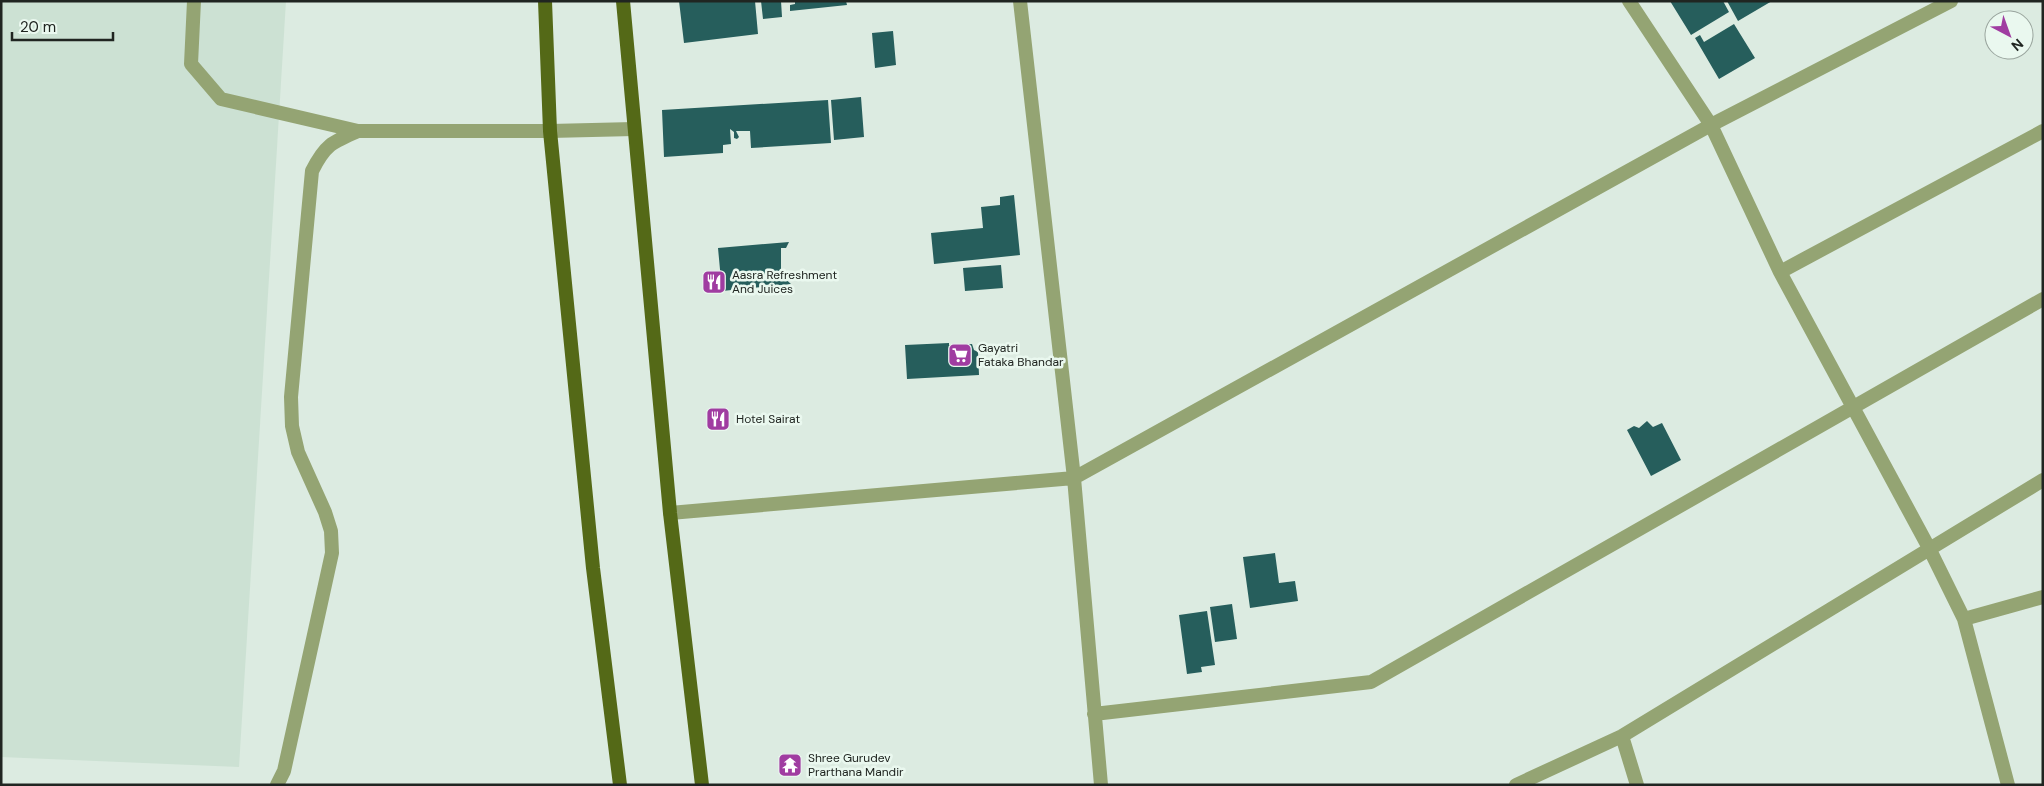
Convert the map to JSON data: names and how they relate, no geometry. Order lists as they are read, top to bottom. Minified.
{"places":{"restaurant":["Aasra Refreshment And Juices","Hotel Sairat"],"supermarket":["Gayatri Fataka Bhandar"],"temple":["Shree Gurudev Prarthana Mandir"]},"scale_bar":"20 m","north":"bottom right"}
